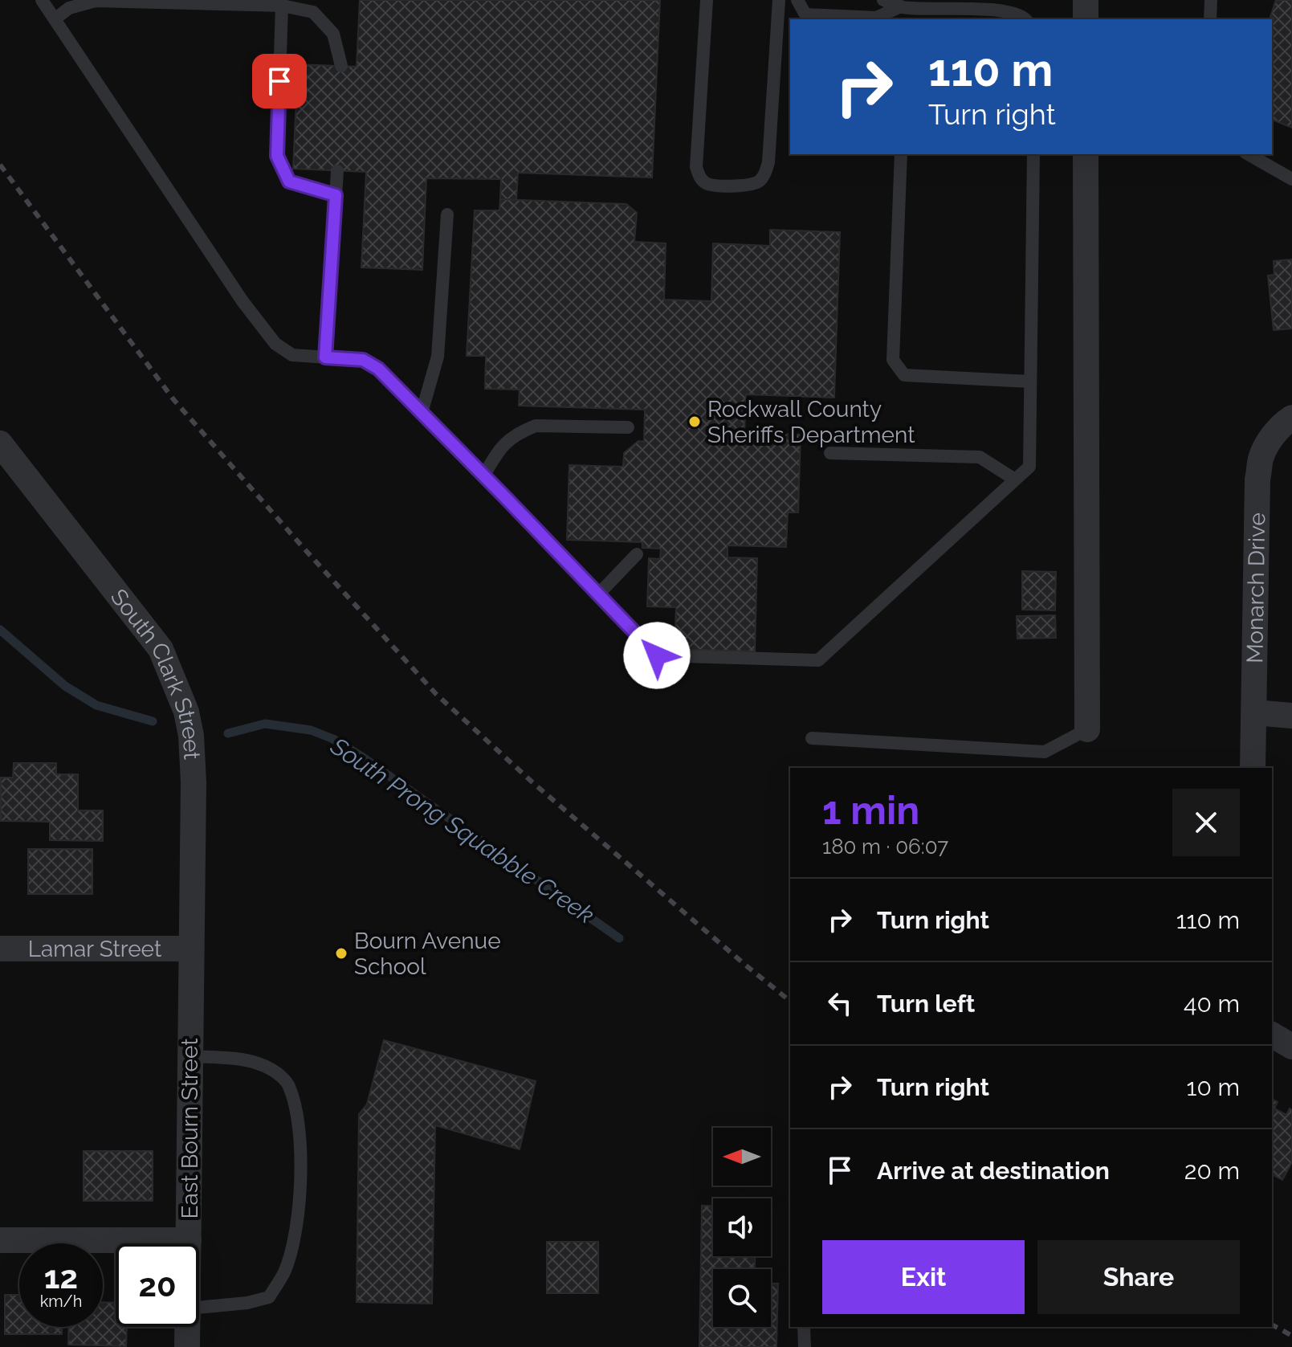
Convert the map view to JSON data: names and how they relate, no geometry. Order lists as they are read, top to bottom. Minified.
{"streets":{"street":["Monarch Drive","South Clark Street","Lamar Street","East Bourn Street"]},"crossings":[["South Clark Street","Lamar Street"],["South Clark Street","East Bourn Street"],["Lamar Street","East Bourn Street"]],"water":["South Prong Squabble Creek"],"places":["Rockwall County Sheriffs Department","Bourn Avenue School"],"north":"left","page":{"turn":["110 m","Turn right"],"heading":["1 min","180 m · 06:07"],"list":[{"name":"Turn right","value":"110 m"},{"name":"Turn left","value":"40 m"},{"name":"Turn right","value":"10 m"},{"name":"Arrive at destination","value":"20 m"}],"buttons":["Exit","Share"],"speed":"12 km/h","limit":"20"}}
